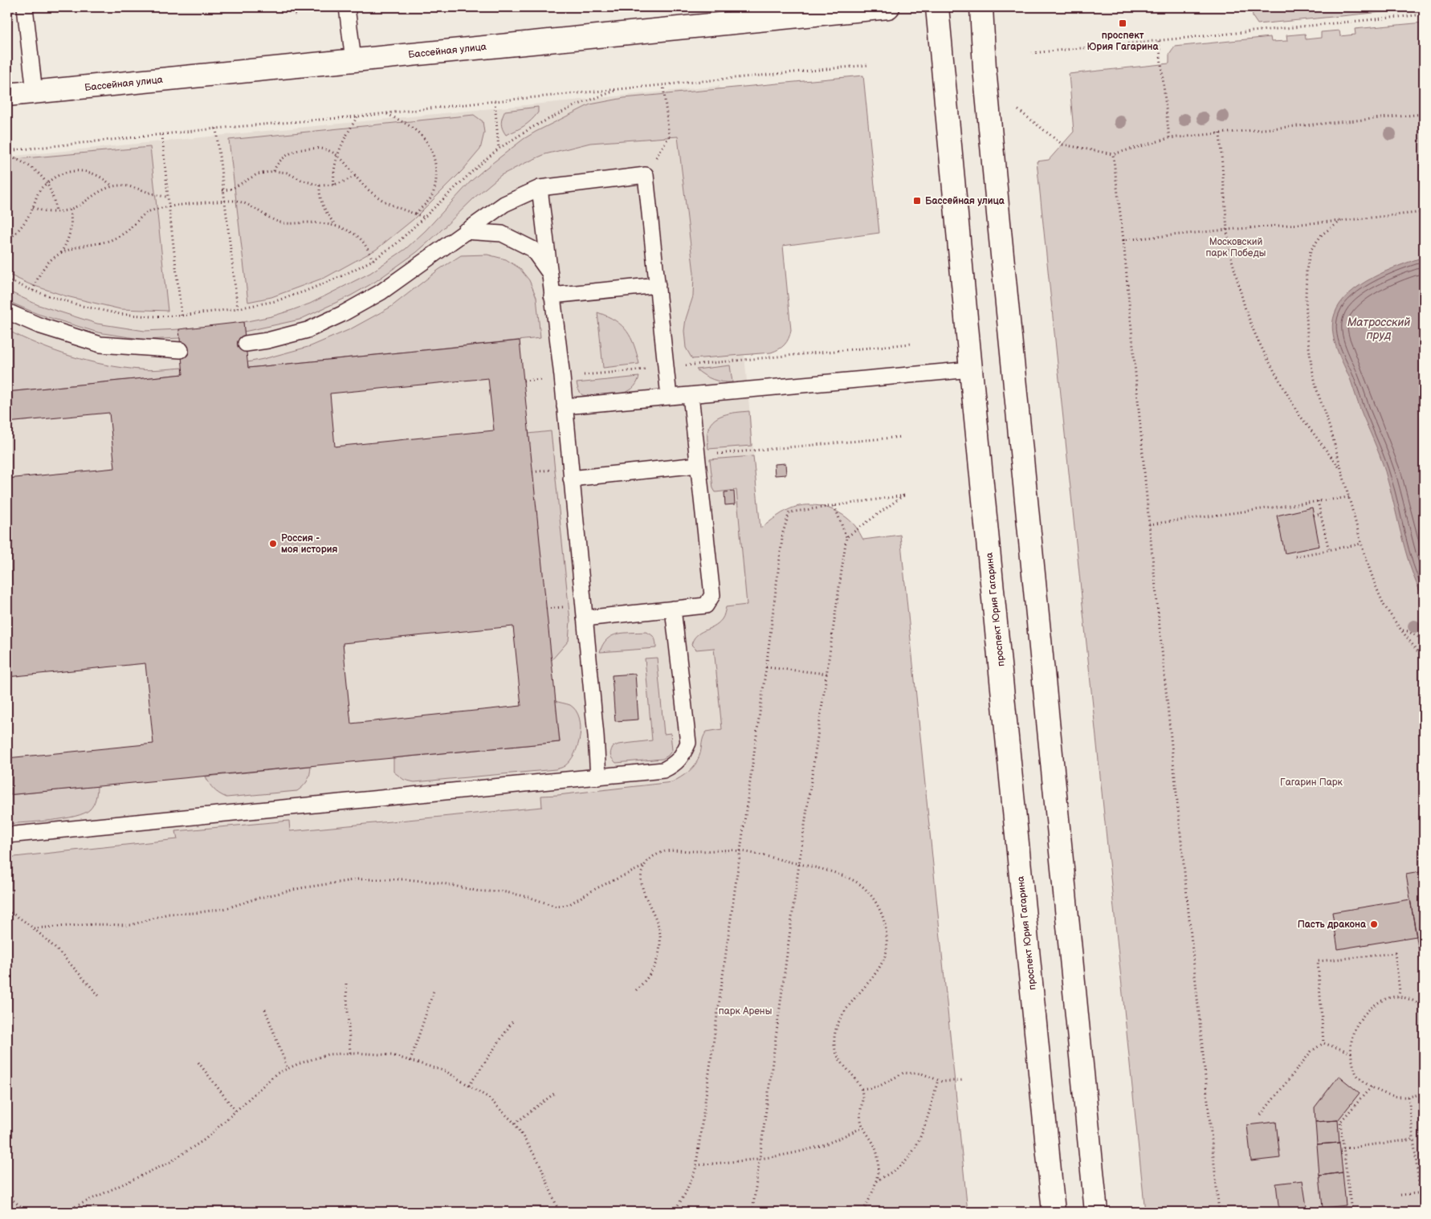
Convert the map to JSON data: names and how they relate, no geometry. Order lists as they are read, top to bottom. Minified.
{"streets":{"main road":["Бассейная улица","проспект Юрия Гагарина"]},"water":["Матросский пруд"],"parks":["Московский парк Победы","Гагарин Парк","парк Арены"],"places":{"transit":["проспект Юрия Гагарина","Бассейная улица"],"other":["Россия - моя история","Пасть дракона"]}}
